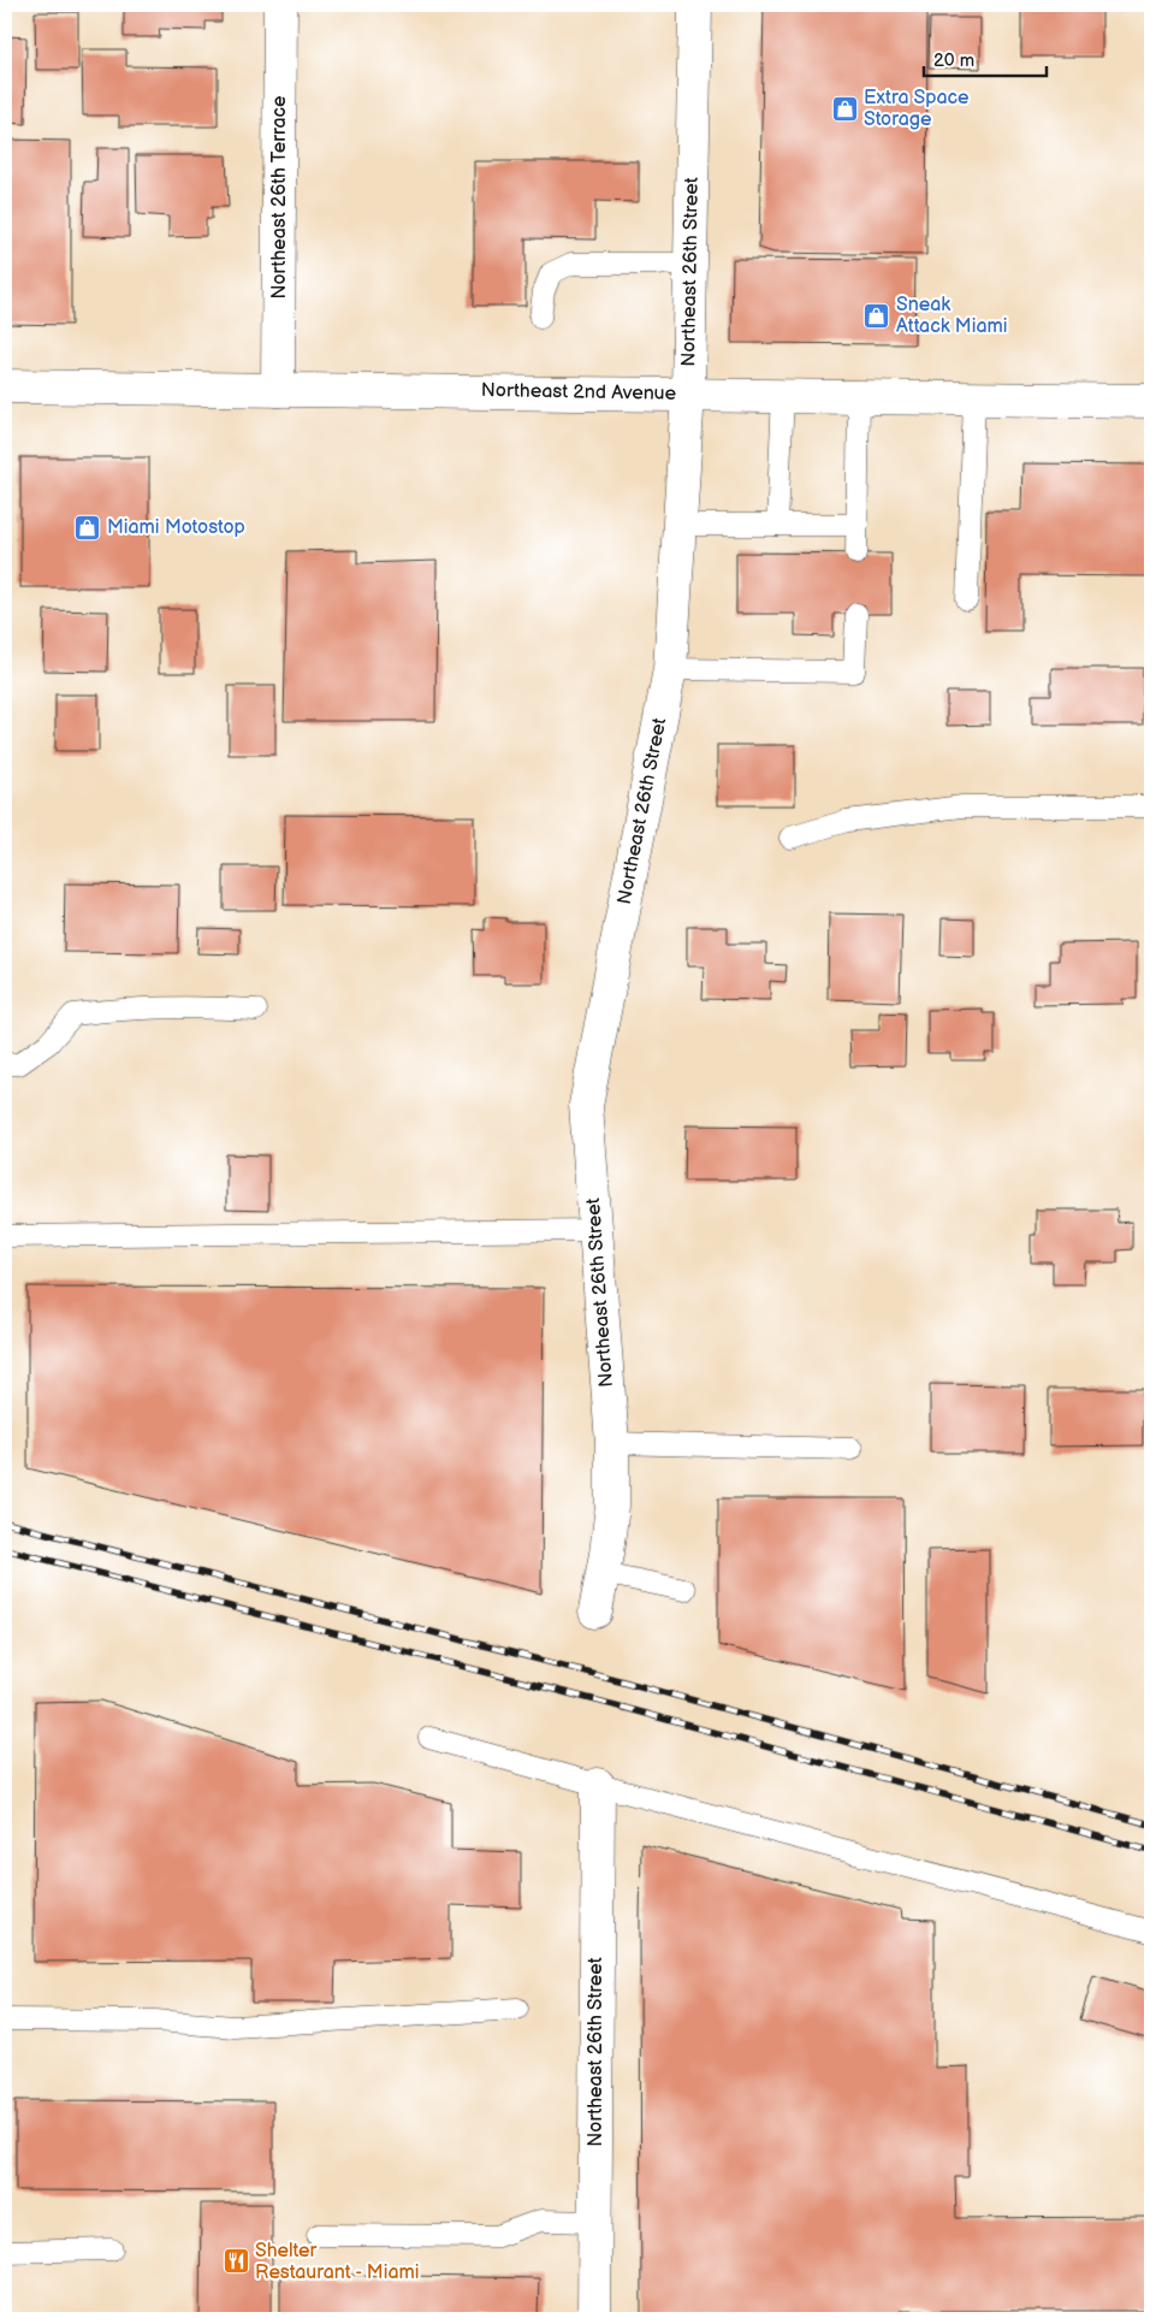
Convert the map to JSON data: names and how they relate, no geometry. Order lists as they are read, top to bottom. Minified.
{"streets":{"street":["Northeast 26th Terrace","Northeast 26th Street","Northeast 2nd Avenue"]},"crossings":[["Northeast 26th Terrace","Northeast 2nd Avenue"],["Northeast 26th Street","Northeast 2nd Avenue"]],"places":{"shop":["Extra Space Storage","Sneak Attack Miami","Miami Motostop"],"restaurant":["Shelter Restaurant - Miami"]},"scale_bar":"20 m"}
